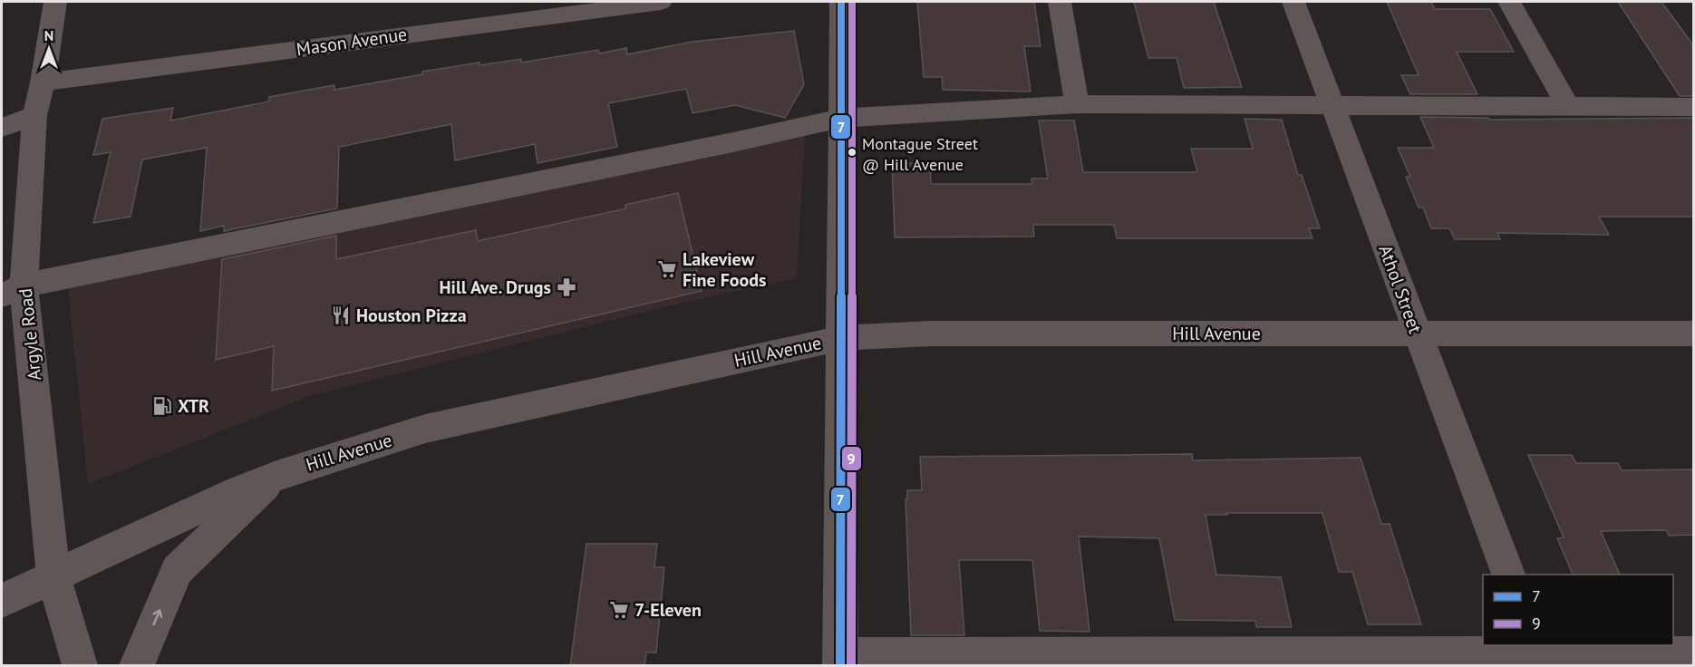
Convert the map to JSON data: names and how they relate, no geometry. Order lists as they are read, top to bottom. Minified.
{"streets":{"street":["Mason Avenue","Athol Street","Hill Avenue","Argyle Road"]},"crossings":[["Mason Avenue","Argyle Road"],["Athol Street","Hill Avenue"],["Hill Avenue","Argyle Road"]],"places":{"other":["Montague Street @ Hill Avenue"],"supermarket":["Lakeview Fine Foods","7-Eleven"],"pharmacy":["Hill Ave. Drugs"],"restaurant":["Houston Pizza"],"fuel station":["XTR"]},"lines":["transit line 7","transit line 9"],"legend":["7","9"],"north":"top"}
